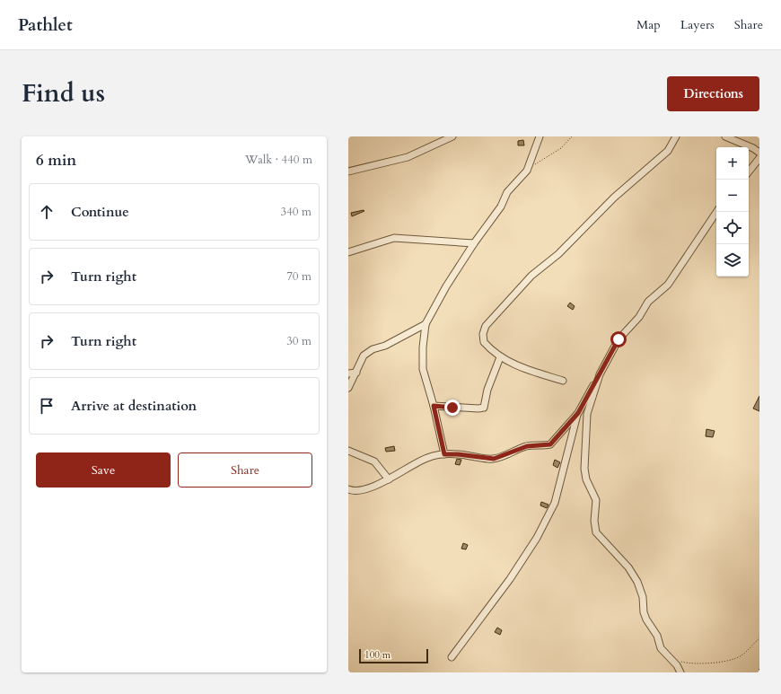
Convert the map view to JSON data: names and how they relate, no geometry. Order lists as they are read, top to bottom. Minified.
{"scale_bar":"100 m","page":{"header":"Pathlet","nav":["Map","Layers","Share"],"title":"Find us","buttons":["Directions",["Save","Share"]],"heading":["6 min","Walk · 440 m"],"map_buttons":["+","−"],"list":[["Continue","340 m"],["Turn right","70 m"],["Turn right","30 m"],"Arrive at destination"],"scale":"100 m"}}
